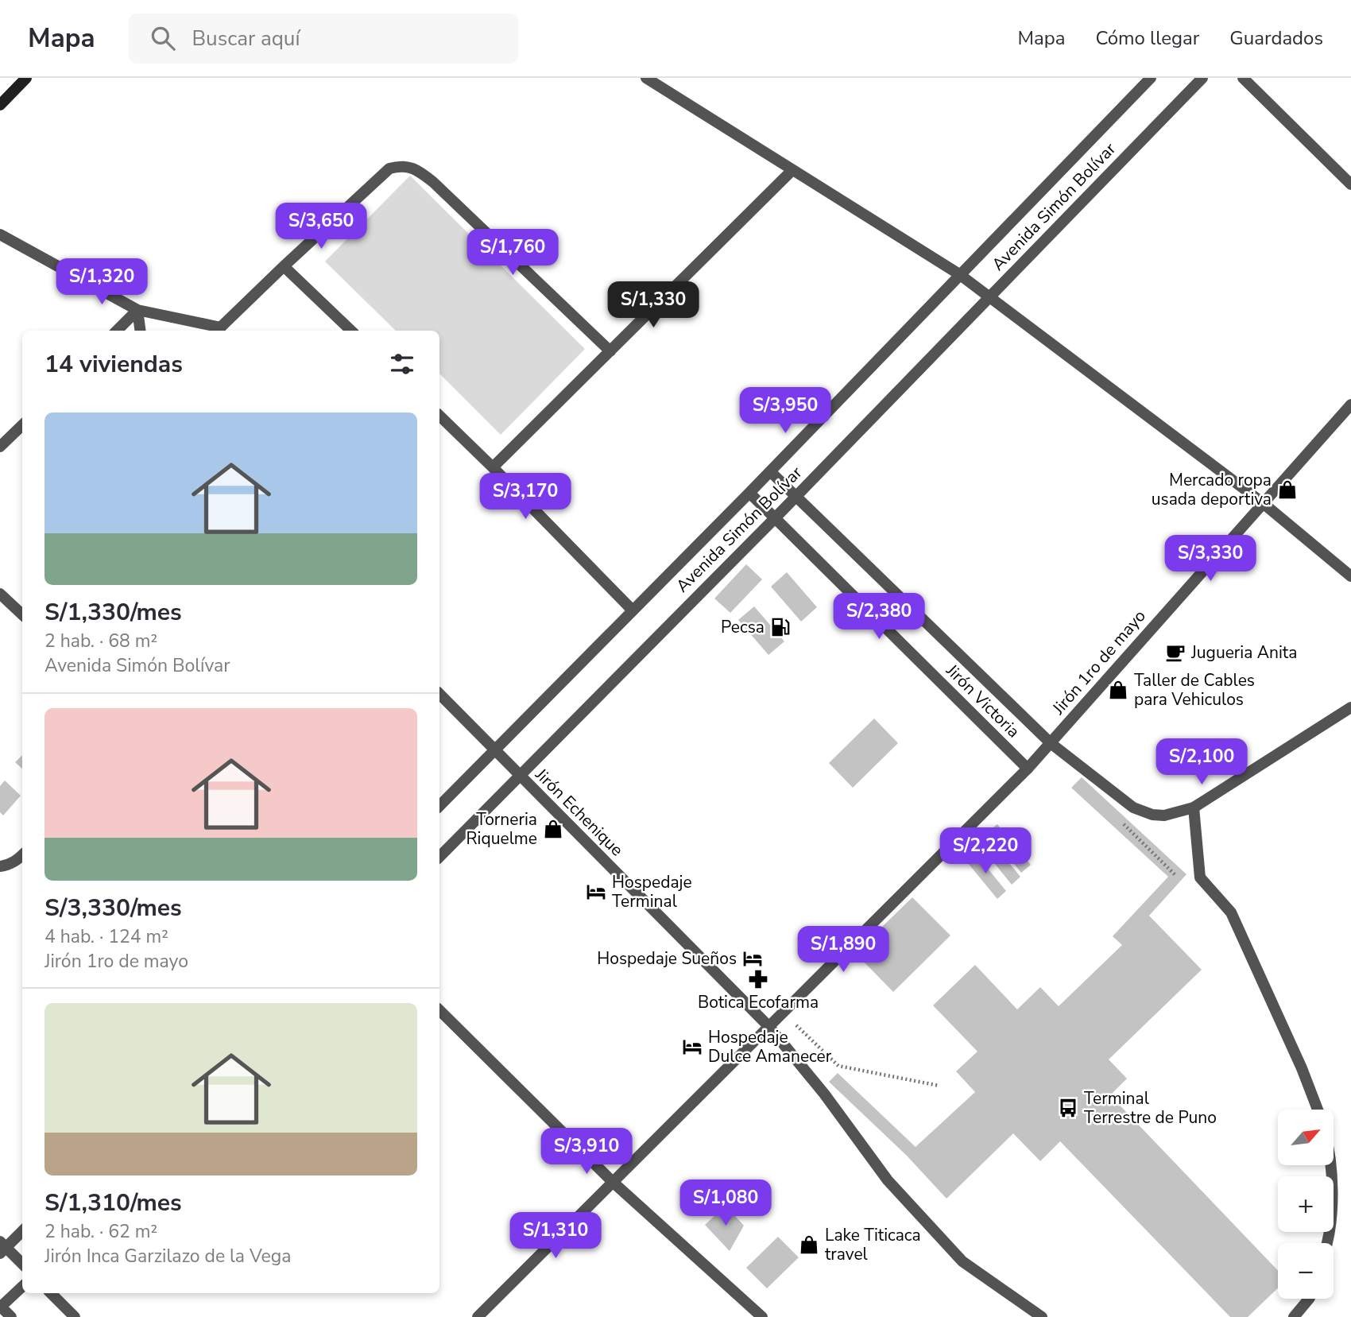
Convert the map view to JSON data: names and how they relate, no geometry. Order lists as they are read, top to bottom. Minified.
{"streets":{"street":["Avenida Simón Bolívar","Jirón 1ro de mayo","Jirón Victoria","Jirón Echenique"]},"crossings":[["Avenida Simón Bolívar","Jirón Victoria"],["Avenida Simón Bolívar","Jirón Echenique"],["Jirón 1ro de mayo","Jirón Victoria"],["Jirón 1ro de mayo","Jirón Echenique"]],"places":{"shop":["Mercado ropa usada deportiva","Taller de Cables para Vehiculos","Torneria Riquelme","Lake Titicaca travel"],"fuel station":["Pecsa"],"cafe":["Jugueria Anita"],"hotel":["Hospedaje Terminal","Hospedaje Sueños","Hospedaje Dulce Amanecer"],"pharmacy":["Botica Ecofarma"],"bus stop":["Terminal Terrestre de Puno"]},"north":"top right","page":{"header":"Mapa","search":"Buscar aquí","nav":["Mapa","Cómo llegar","Guardados"],"price":["S/3,650","S/1,760","S/1,320","S/1,330","S/3,950","S/3,170","S/3,330","S/2,380","S/2,100","S/2,220","S/1,890","S/3,910","S/1,080","S/1,310"],"heading":"14 viviendas","list":[{"name":"S/1,330/mes","note":"2 hab. · 68 m² · Avenida Simón Bolívar"},{"name":"S/3,330/mes","note":"4 hab. · 124 m² · Jirón 1ro de mayo"},{"name":"S/1,310/mes","note":"2 hab. · 62 m² · Jirón Inca Garzilazo de la Vega"}],"map_buttons":["+","−"]}}
